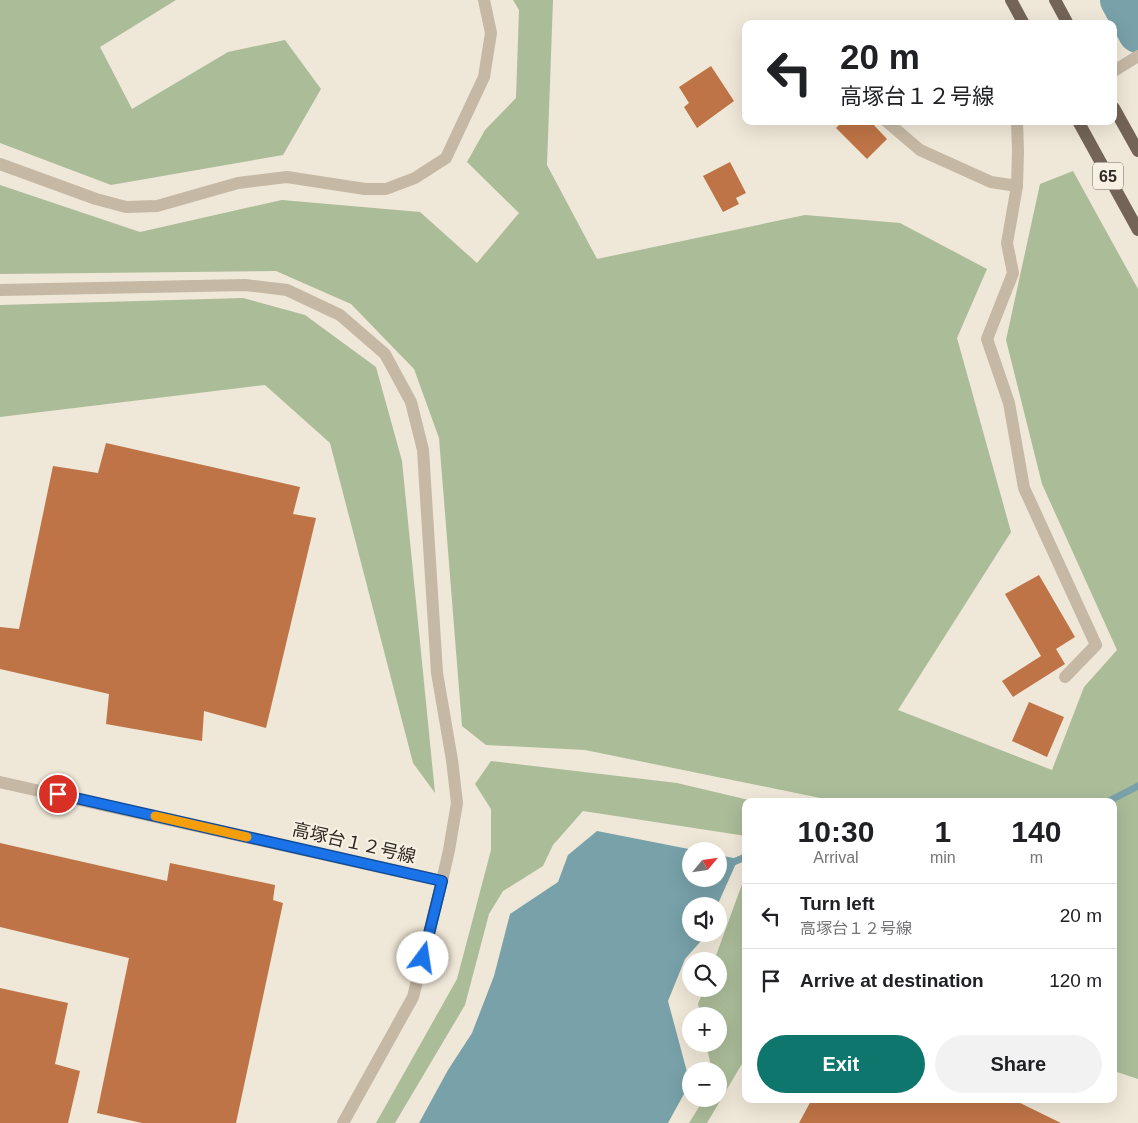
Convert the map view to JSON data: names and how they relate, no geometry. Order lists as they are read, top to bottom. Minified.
{"streets":{"main road":["65"],"street":["高塚台１２号線"]},"north":"top right","page":{"turn":["20 m","高塚台１２号線"],"eta":["10:30","Arrival","1","min","140","m"],"map_buttons":["+","−"],"list":[{"name":"Turn left","note":"高塚台１２号線","value":"20 m"},{"name":"Arrive at destination","value":"120 m"}],"buttons":["Exit","Share"]}}
